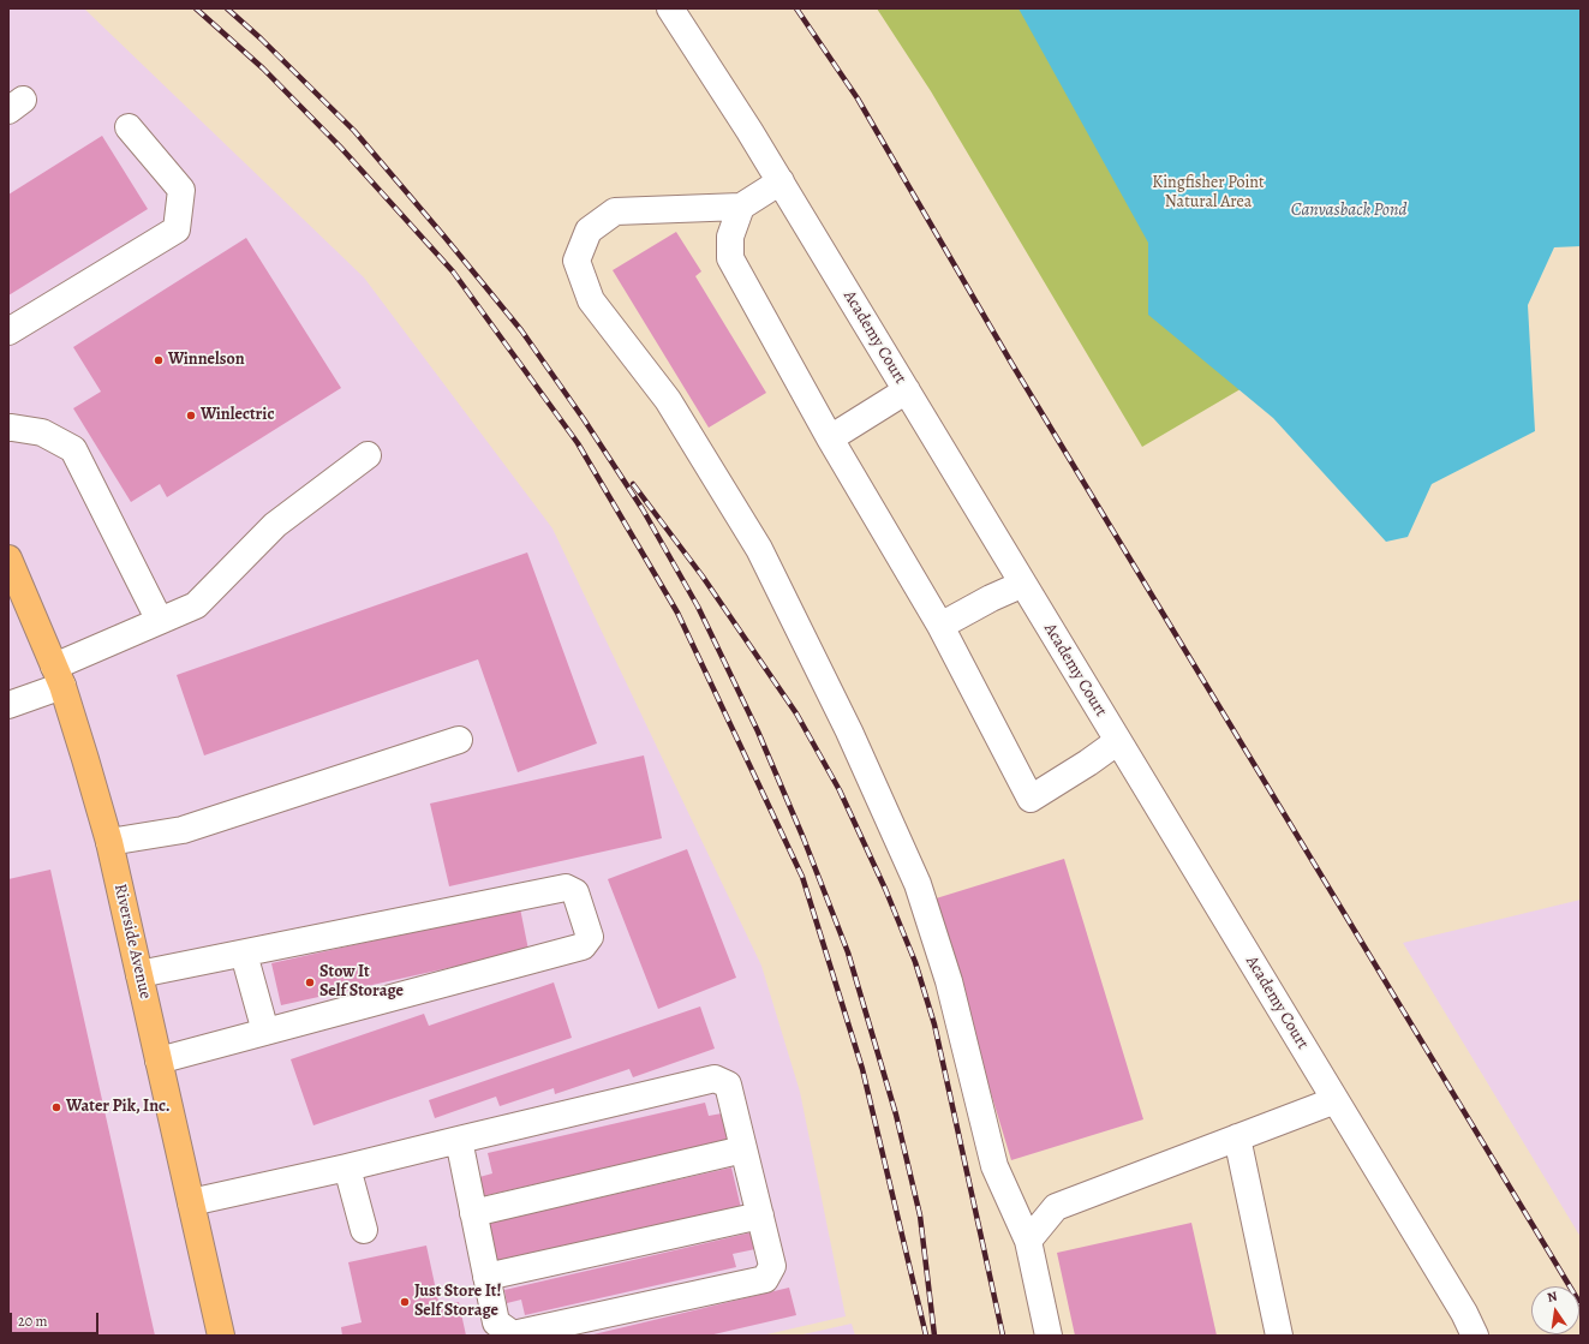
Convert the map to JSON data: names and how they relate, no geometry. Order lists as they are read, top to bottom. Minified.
{"streets":{"main road":["Riverside Avenue"],"street":["Academy Court"]},"water":["Canvasback Pond"],"parks":["Kingfisher Point Natural Area"],"places":["Winnelson","Winlectric","Stow It Self Storage","Water Pik, Inc.","Just Store It! Self Storage"],"scale_bar":"20 m","north":"top"}
